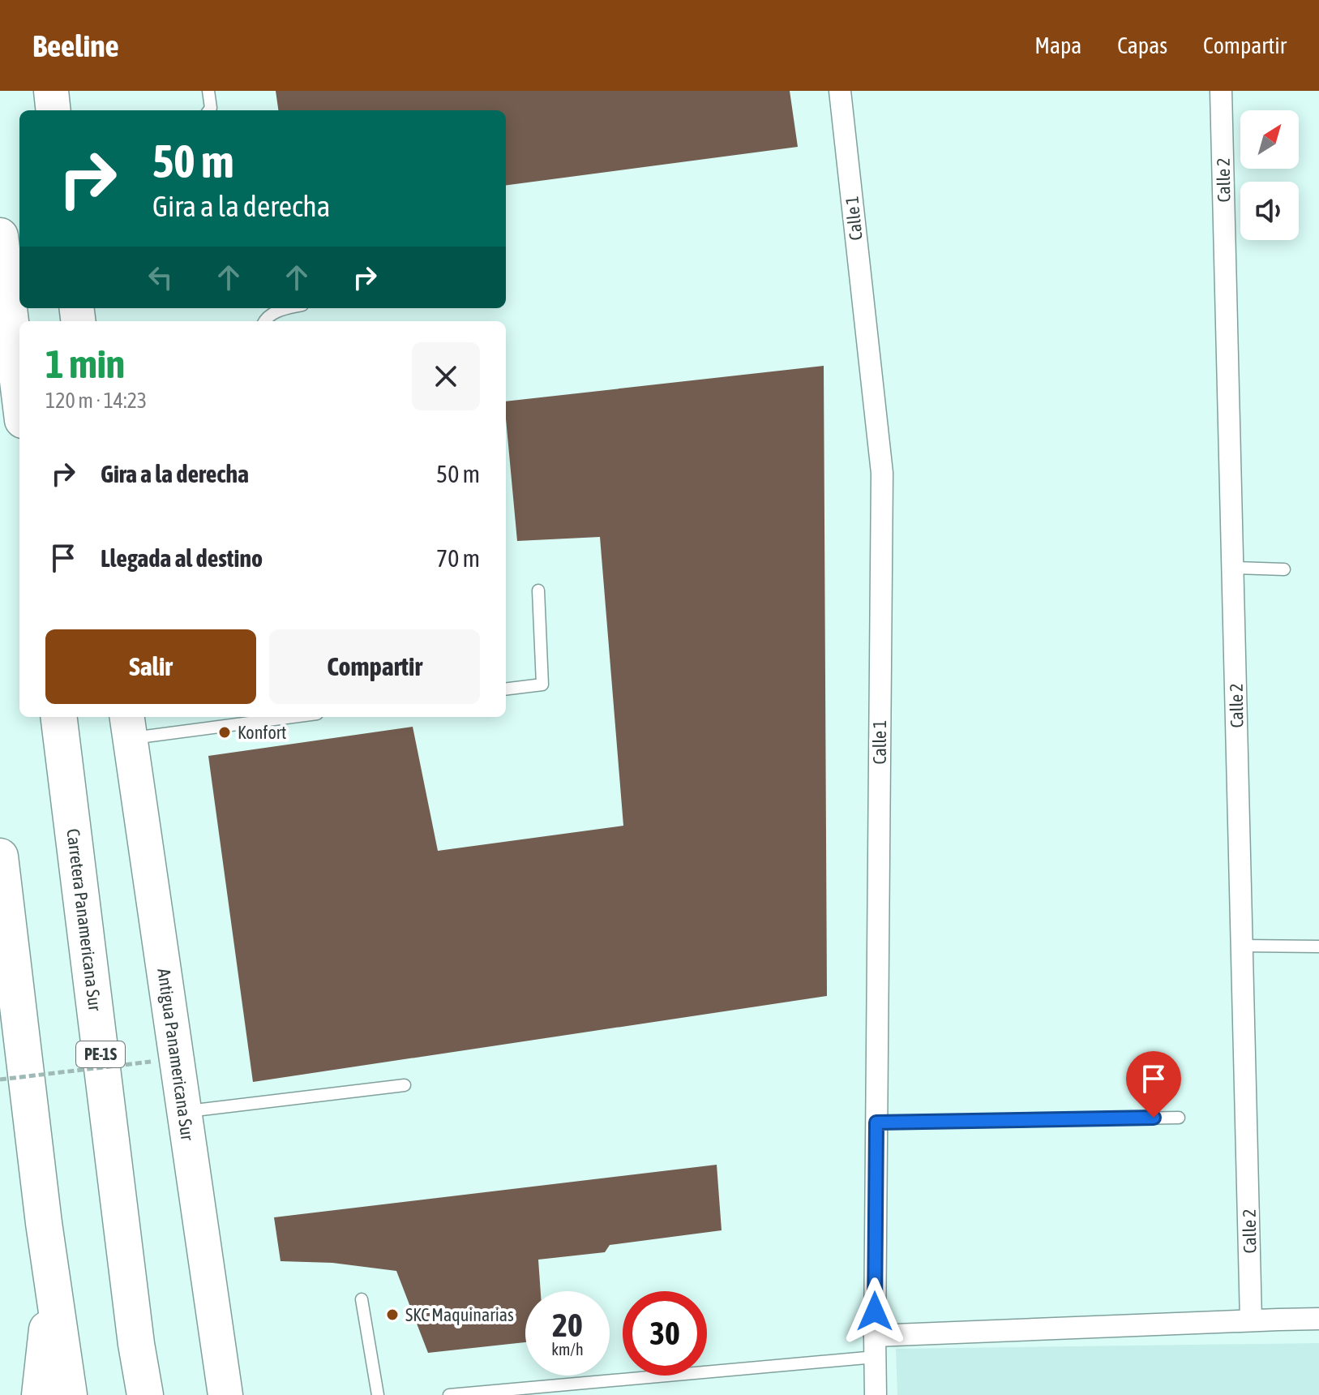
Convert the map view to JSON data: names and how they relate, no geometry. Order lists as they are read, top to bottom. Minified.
{"streets":{"highway":["Carretera Panamericana Sur","PE-1S"],"main road":["Antigua Panamericana Sur"],"street":["Calle 2","Calle 1"]},"places":["Konfort","SKC Maquinarias"],"north":"top right","page":{"header":"Beeline","nav":["Mapa","Capas","Compartir"],"turn":["50 m","Gira a la derecha"],"heading":["1 min","120 m · 14:23"],"list":[{"name":"Gira a la derecha","value":"50 m"},{"name":"Llegada al destino","value":"70 m"}],"buttons":["Salir","Compartir"],"speed":"20 km/h","limit":"30"}}
